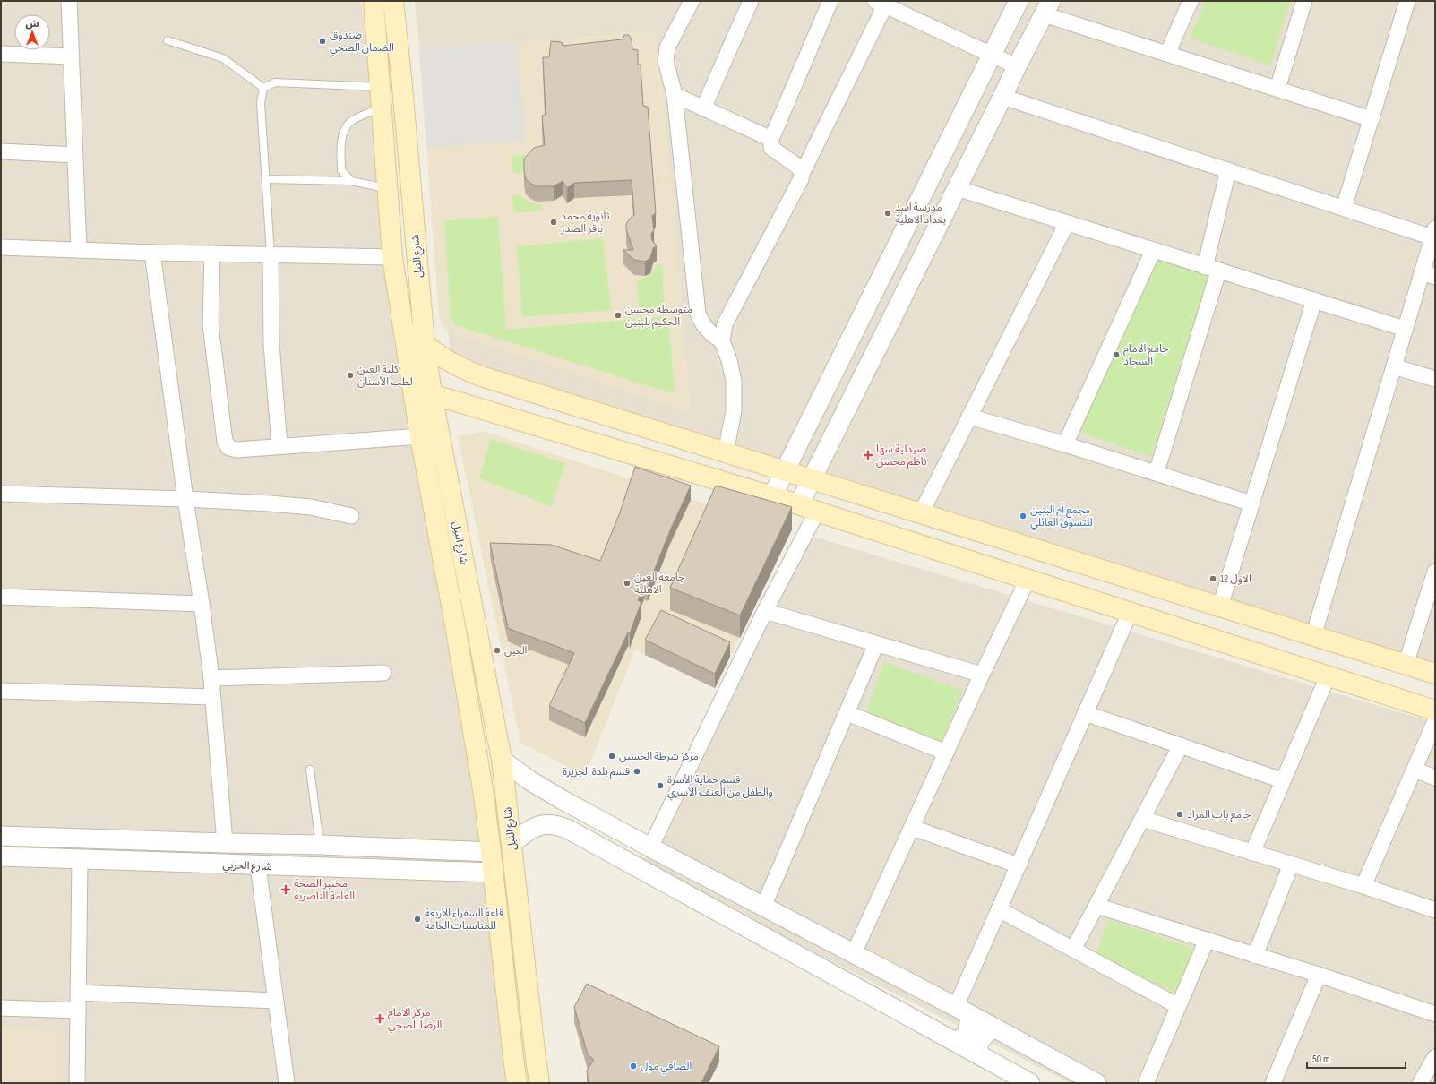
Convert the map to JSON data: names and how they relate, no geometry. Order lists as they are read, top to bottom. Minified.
{"streets":{"main road":["شارع النيل"],"street":["شارع الحربي"]},"places":{"other":["صندوق الضمان الصحي","مدرسة اسد بغداد الاهلية","ثانوية محمد باقر الصدر","متوسطه محسن الحكيم للبنين","جامع الامام السجاد","كلية العين لطب الأسنان","مجمع أم البنين للتسوق العائلي","الاول 12","جامعة العين الاهلية","العين","مركز شرطة الحسين","قسم بلدة الجزيرة","قسم حماية الأسرة والطفل من العنف الأسري","جامع باب المراد","قاعة السفراء الأربعة للمناسبات العامة","الصافي مول"],"health":["صيدلية سها ناظم محسن","مختبر الصحة العامة الناصرية","مركز الامام الرضا الصحي"]},"scale_bar":"50 m","north":"top"}
